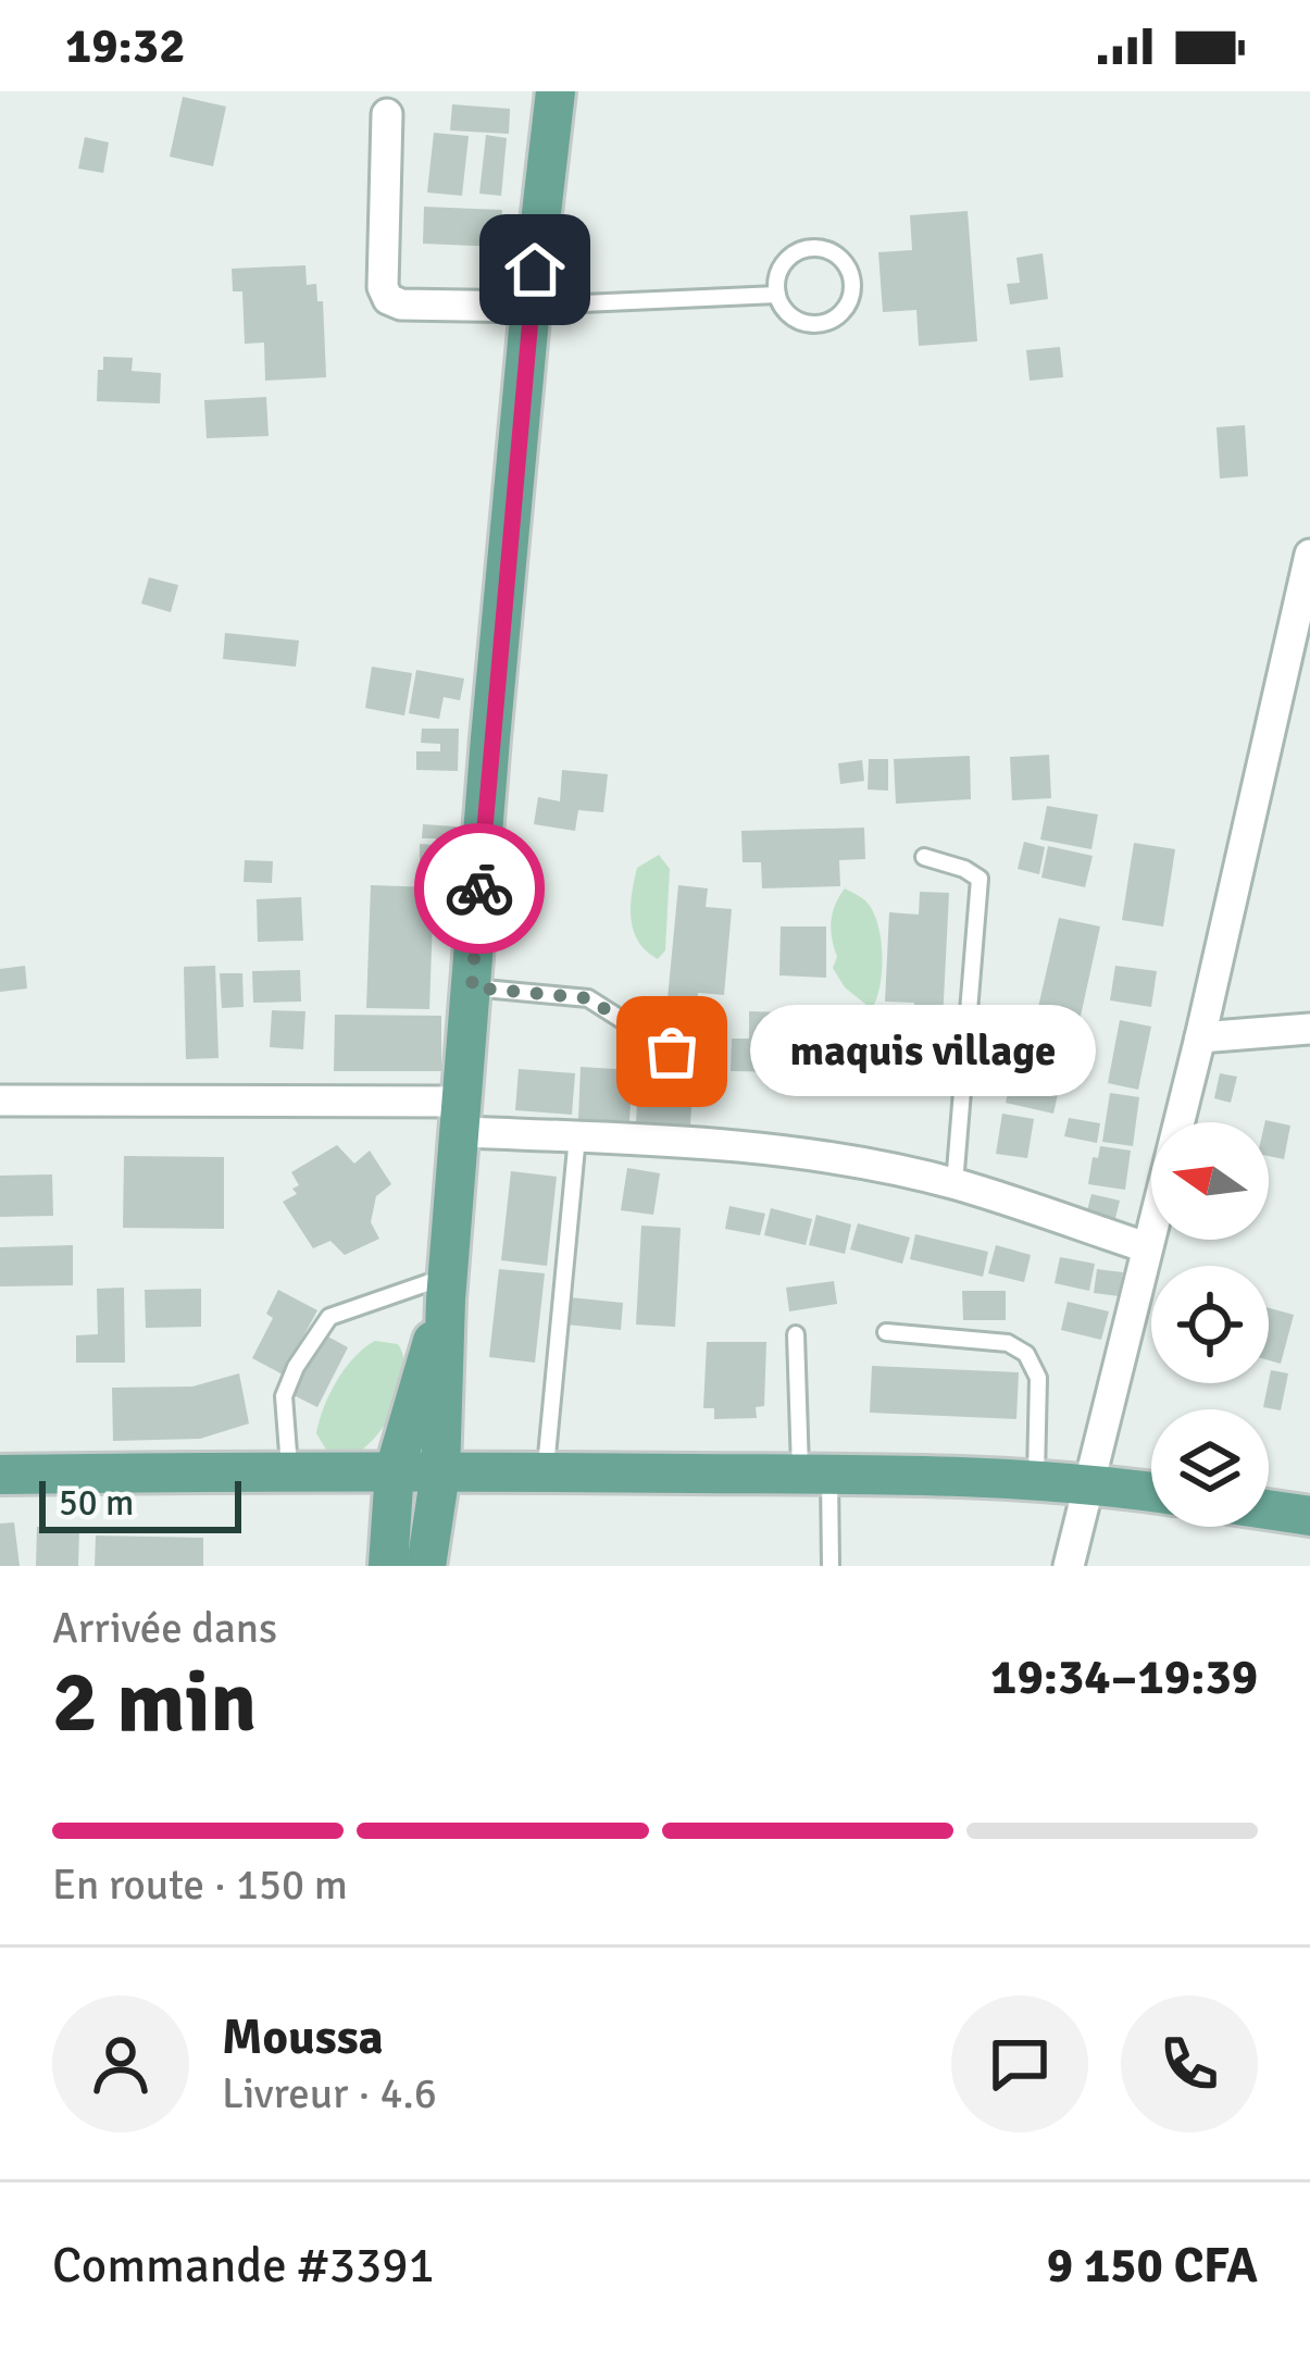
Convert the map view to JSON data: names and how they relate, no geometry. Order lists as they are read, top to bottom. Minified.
{"places":["maquis village"],"scale_bar":"50 m","north":"left","page":{"status":"19:32","bubble":"maquis village","scale":"50 m","heading":["2 min","Arrivée dans","19:34–19:39"],"panel":["Moussa","Livreur · 4.6","Commande #3391","9 150 CFA"],"bar":"En route · 150 m"}}
